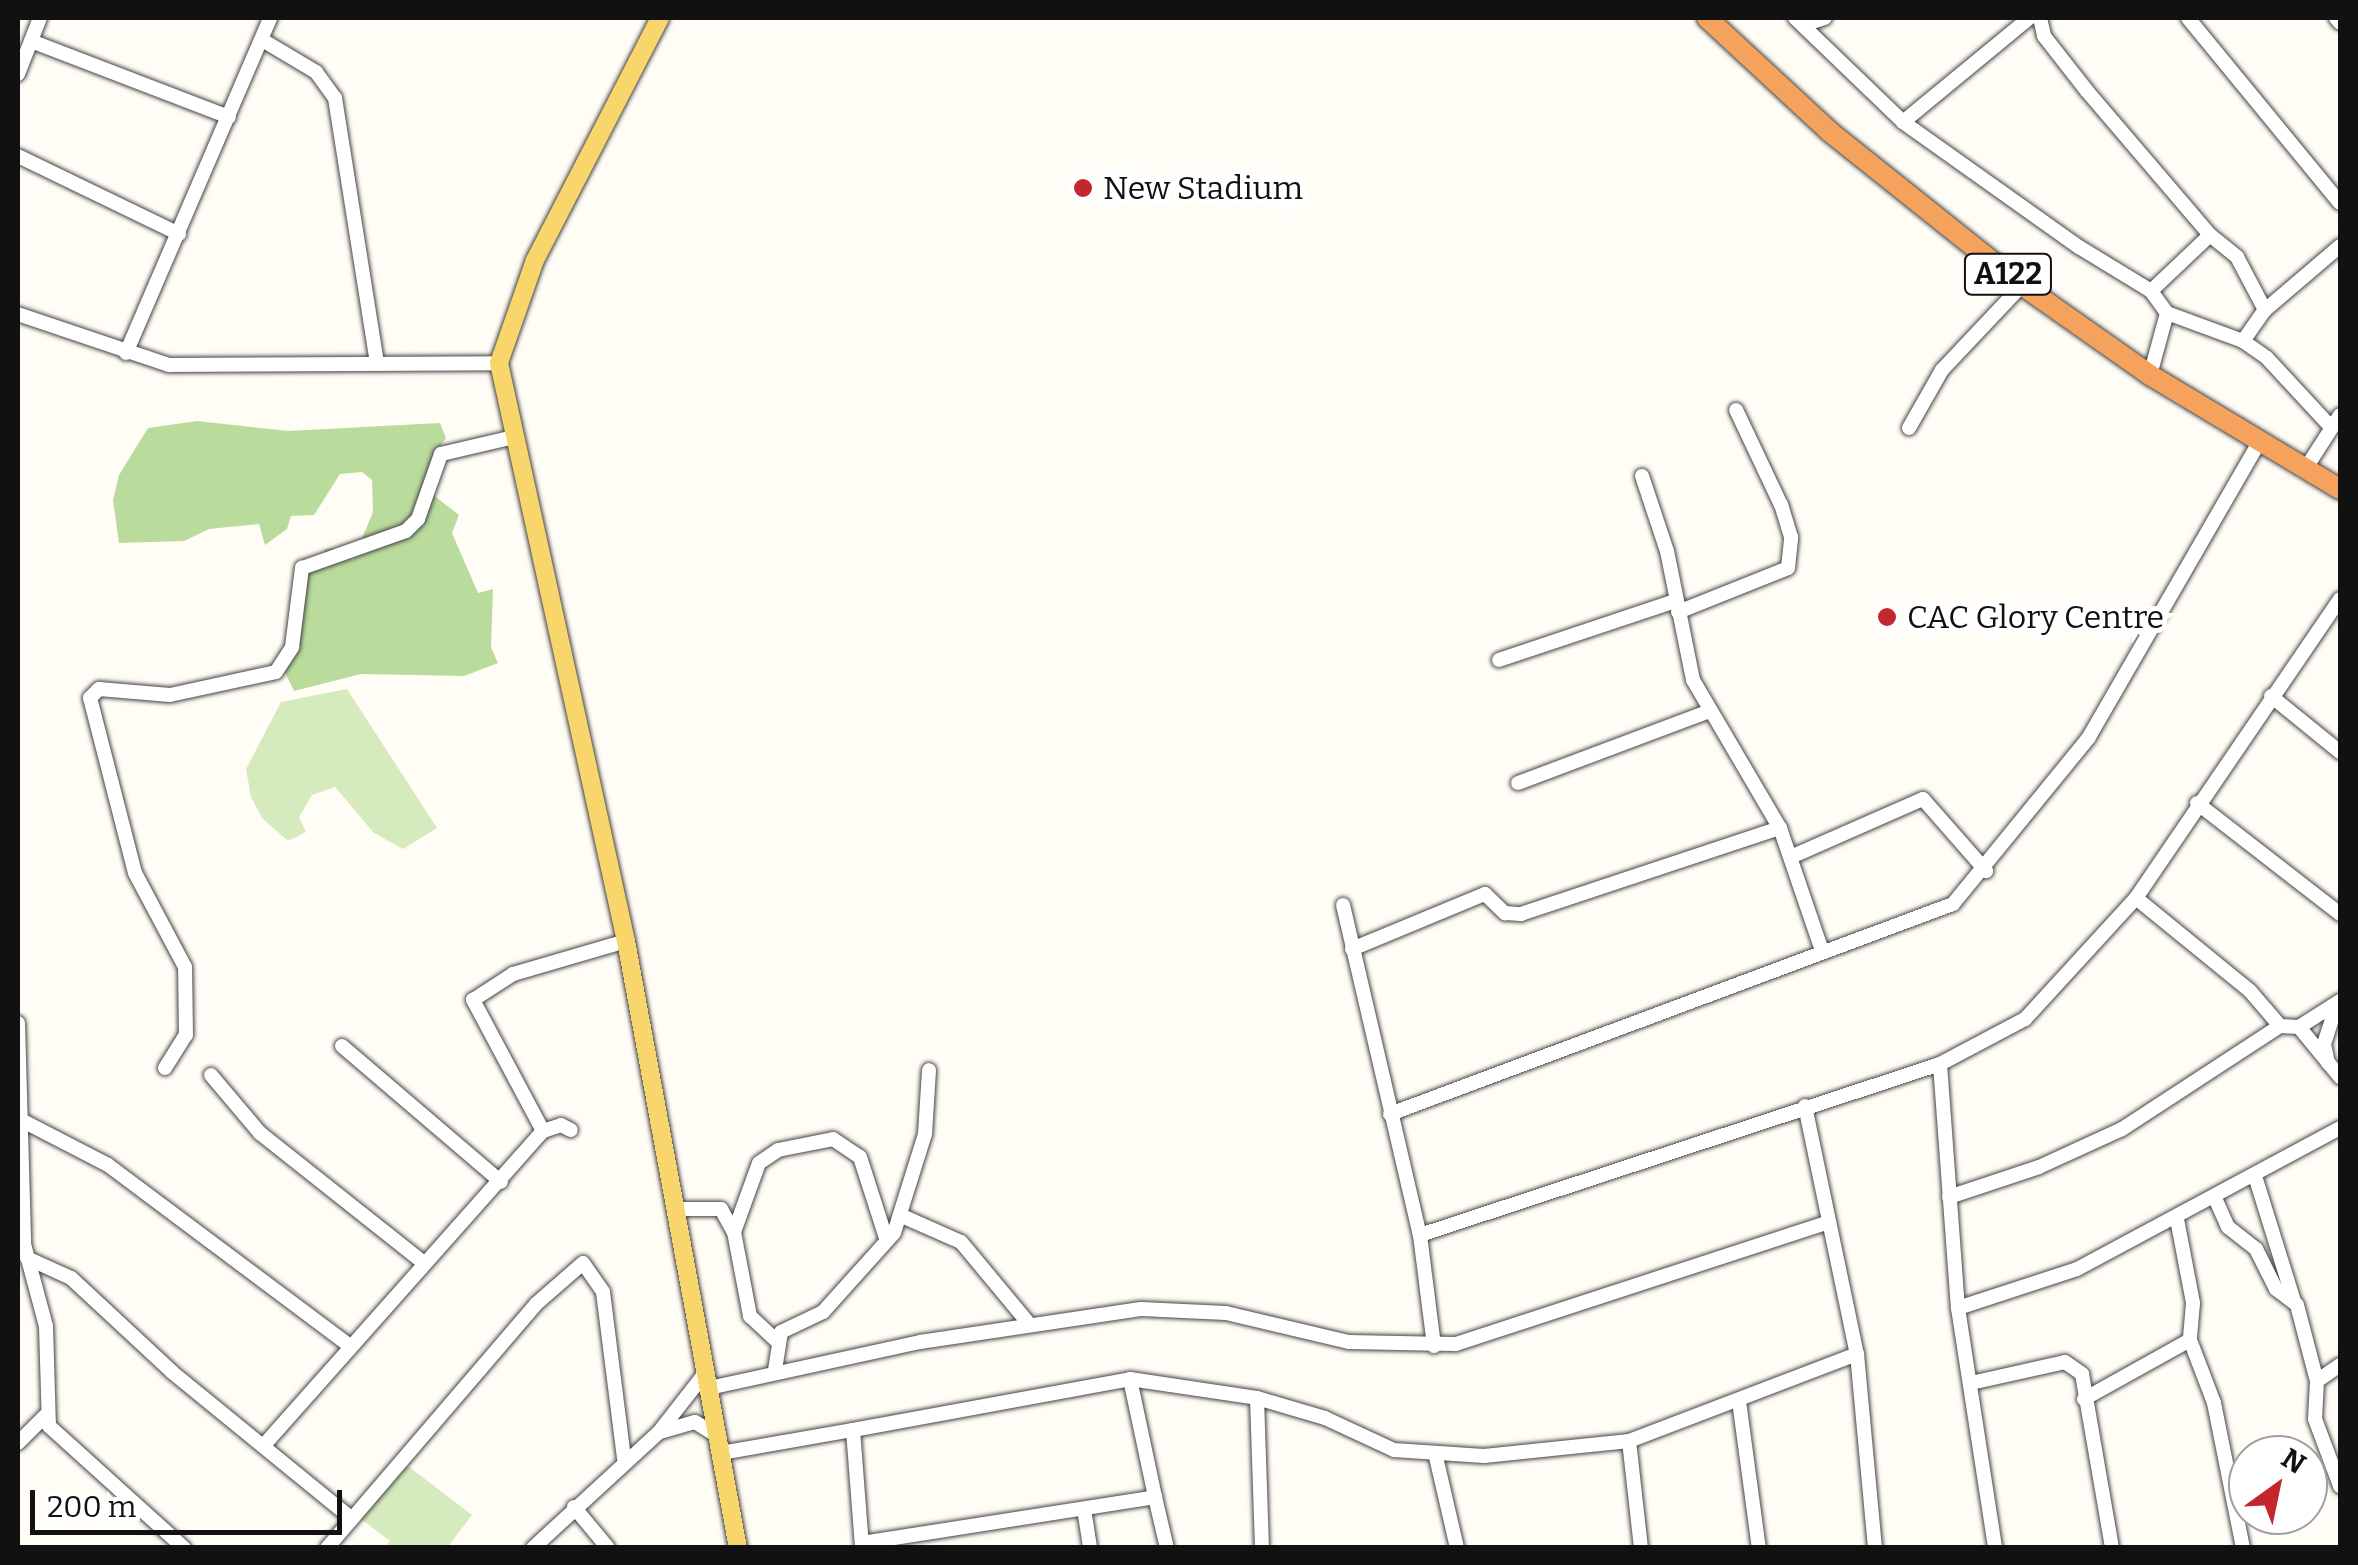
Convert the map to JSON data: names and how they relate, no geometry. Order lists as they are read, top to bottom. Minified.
{"streets":{"highway":["A122"]},"places":["New Stadium","CAC Glory Centre"],"scale_bar":"200 m","north":"top right"}
